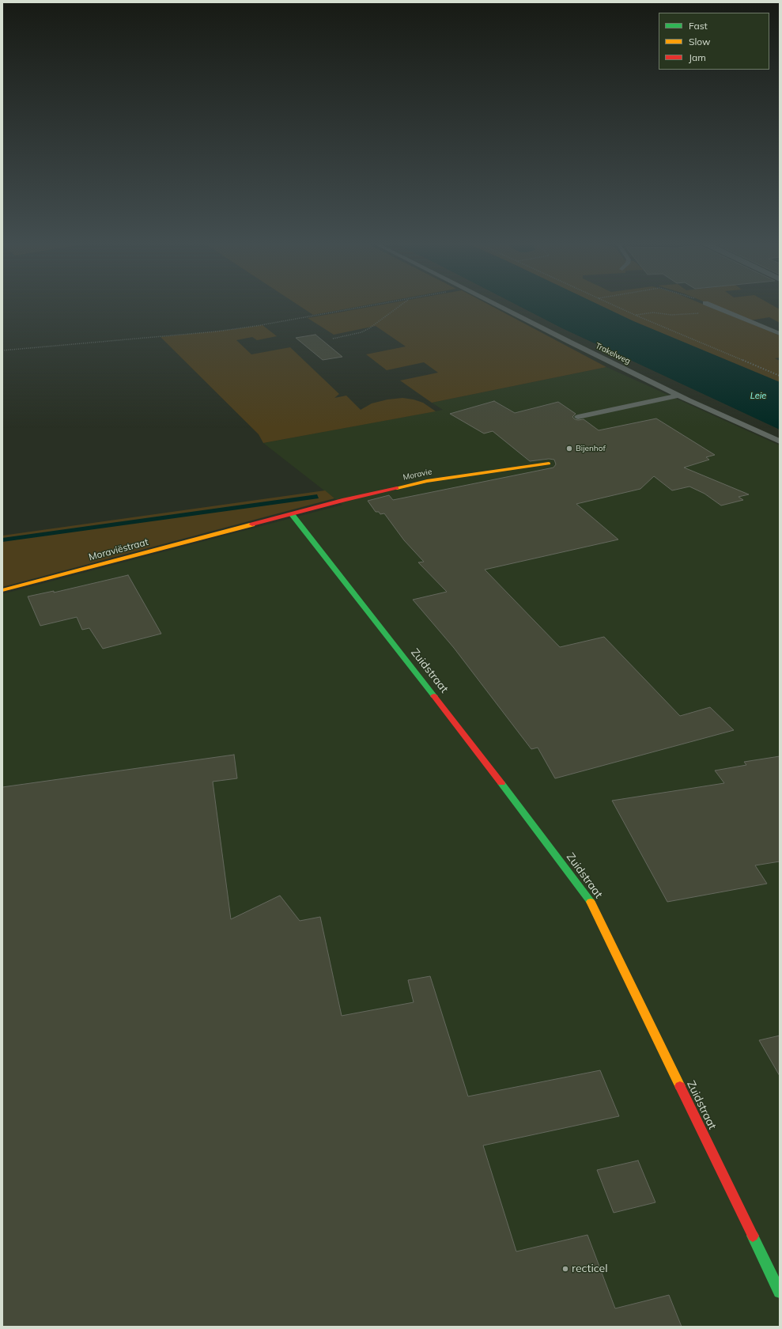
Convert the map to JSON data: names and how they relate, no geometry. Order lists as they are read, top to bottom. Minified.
{"streets":{"street":["Moravie","Moraviëstraat","Zuidstraat"],"lane":["Trakelweg"]},"crossings":[["Moravie","Moraviëstraat"],["Moravie","Zuidstraat"]],"water":["Leie"],"places":["Bijenhof","recticel"],"legend":["Fast","Slow","Jam"]}
